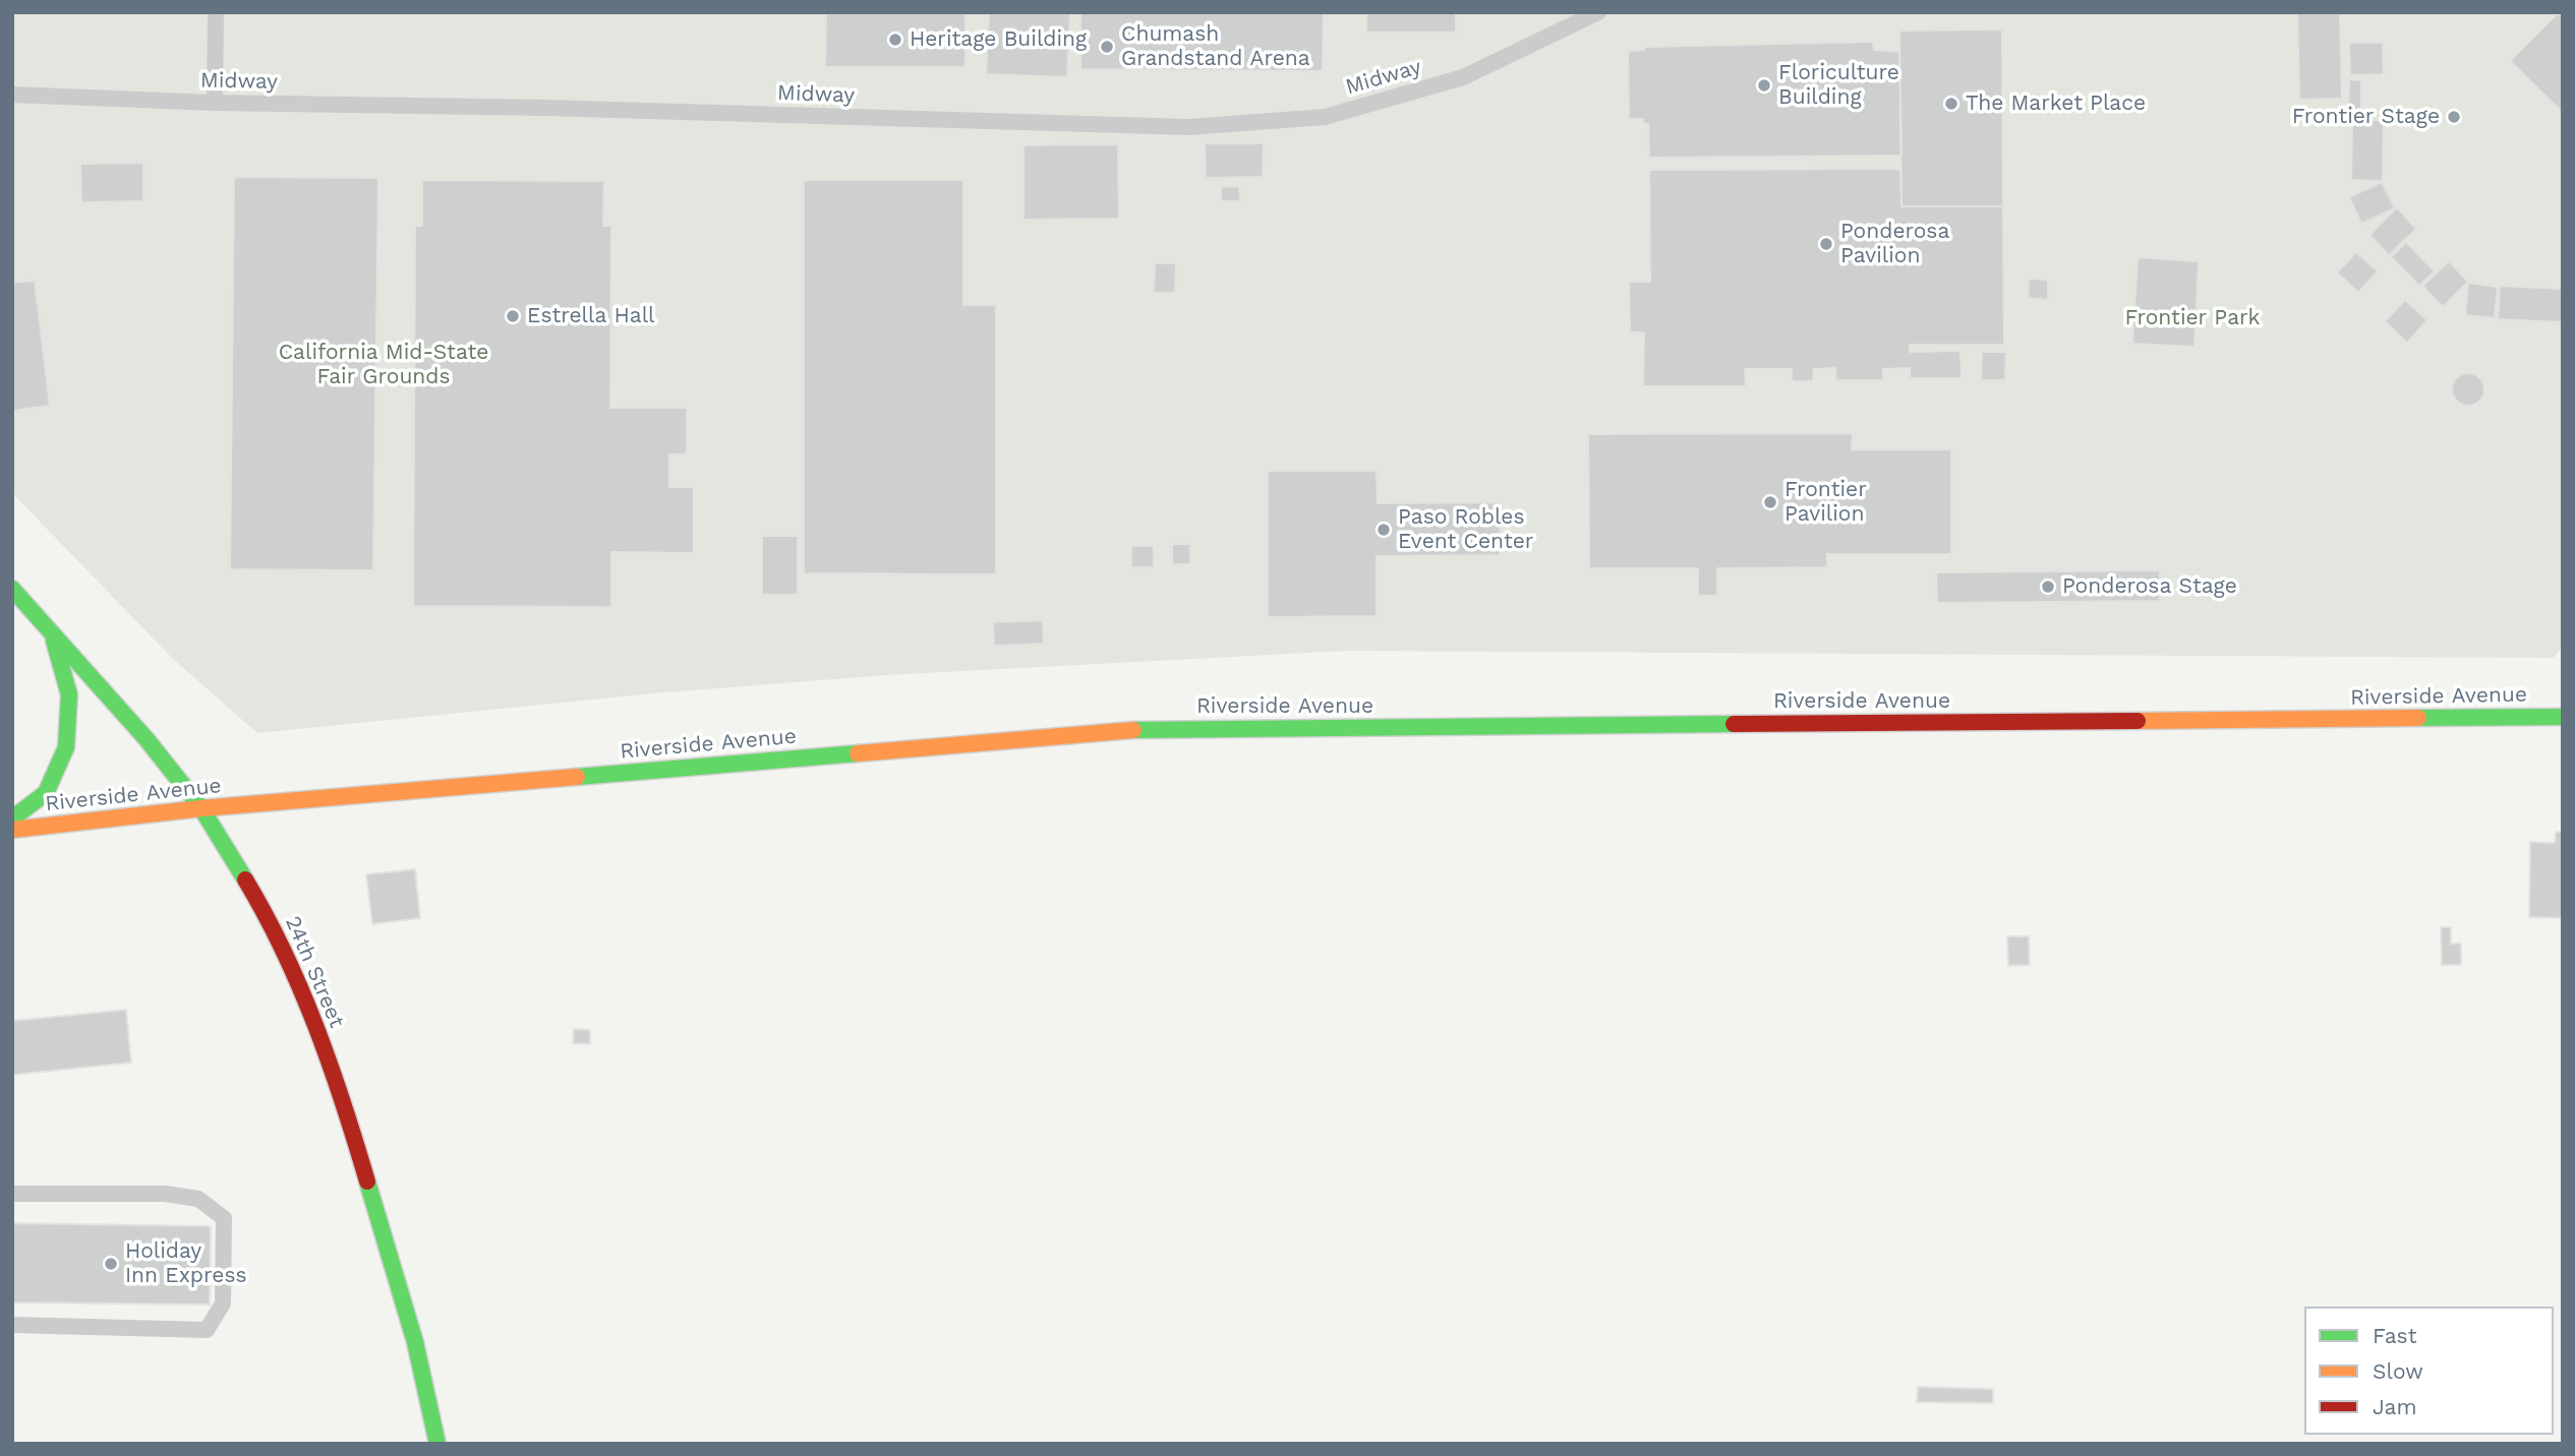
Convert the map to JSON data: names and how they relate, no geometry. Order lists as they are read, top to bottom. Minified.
{"streets":{"main road":["Riverside Avenue","24th Street"],"lane":["Midway"]},"crossings":[["Riverside Avenue","24th Street"]],"parks":["Frontier Park","California Mid-State Fair Grounds"],"places":["Heritage Building","Chumash Grandstand Arena","Floriculture Building","The Market Place","Frontier Stage","Ponderosa Pavilion","Estrella Hall","Frontier Pavilion","Paso Robles Event Center","Ponderosa Stage","Holiday Inn Express"],"legend":["Fast","Slow","Jam"]}
